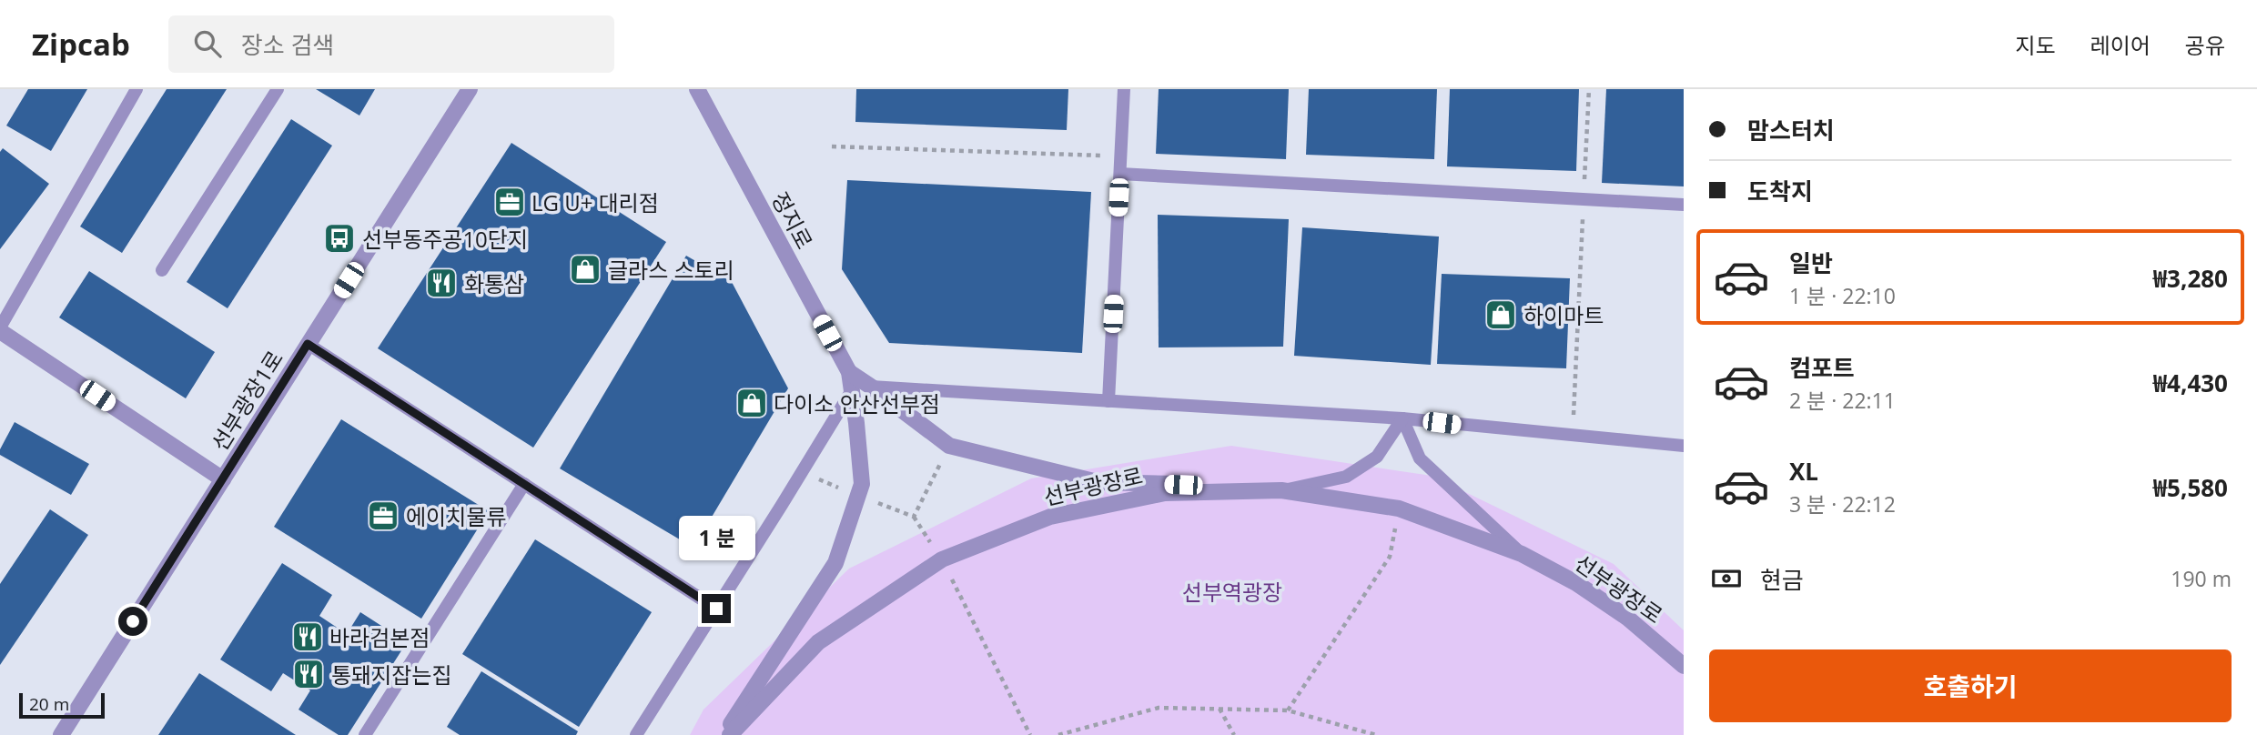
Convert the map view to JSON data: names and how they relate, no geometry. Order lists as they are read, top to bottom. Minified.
{"streets":{"street":["정지로","선부광장1로","선부광장로"]},"parks":["선부역광장"],"places":{"office":["LG U+ 대리점","에이치물류"],"bus stop":["선부동주공10단지"],"shop":["글라스 스토리","하이마트","다이소 안산선부점"],"restaurant":["화통삼","바라검본점","통돼지잡는집"]},"scale_bar":"20 m","page":{"header":"Zipcab","search":"장소 검색","nav":["지도","레이어","공유"],"banner":["맘스터치","도착지"],"list":[{"name":"일반","note":"1 분 · 22:10","value":"₩3,280"},{"name":"컴포트","note":"2 분 · 22:11","value":"₩4,430"},{"name":"XL","note":"3 분 · 22:12","value":"₩5,580"}],"bubble":"1 분","pay":["현금","190 m"],"buttons":"호출하기","scale":"20 m"}}
